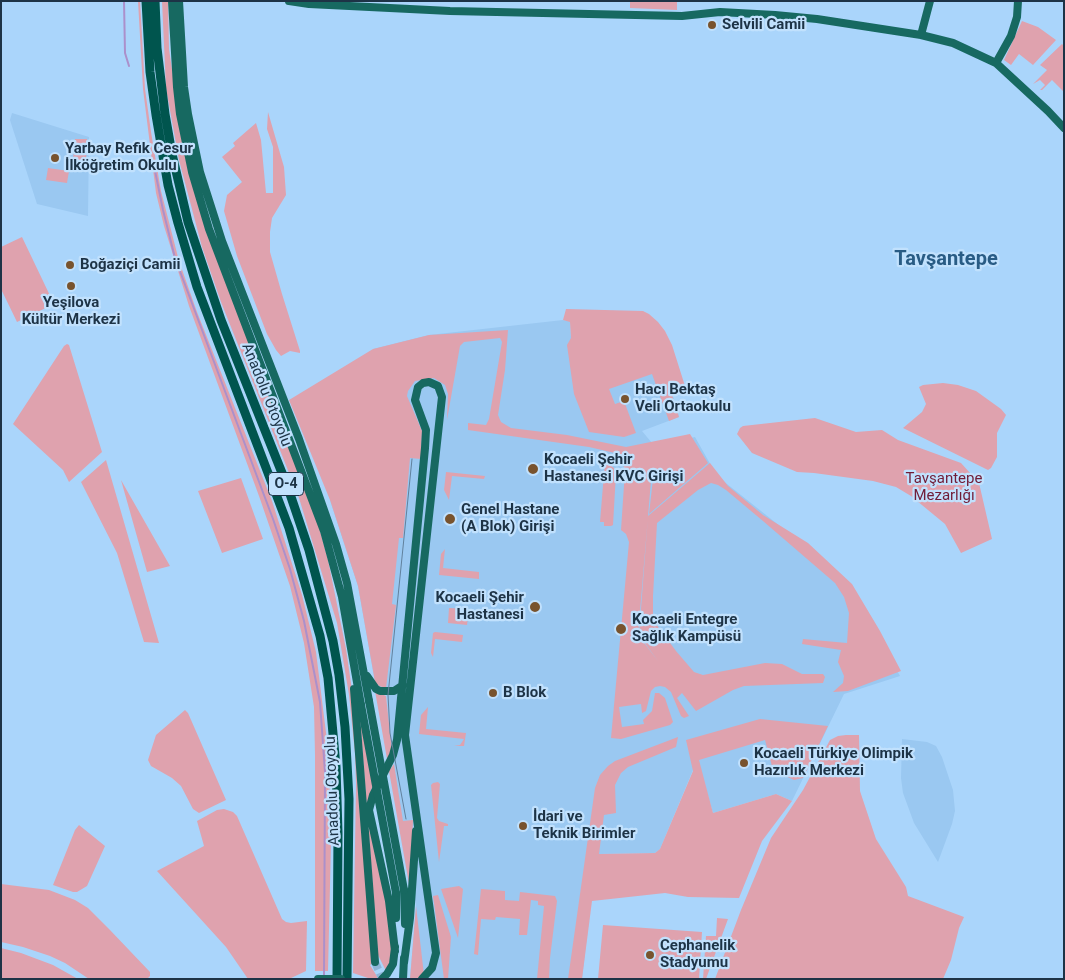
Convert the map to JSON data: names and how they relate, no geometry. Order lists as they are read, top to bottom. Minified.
{"streets":{"highway":["Anadolu Otoyolu","O-4"]},"districts":["Tavşantepe"],"parks":["Tavşantepe Mezarlığı"],"places":["Selvili Camii","Yarbay Refik Cesur İlköğretim Okulu","Boğaziçi Camii","Yeşilova Kültür Merkezi","Hacı Bektaş Veli Ortaokulu","Kocaeli Şehir Hastanesi KVC Girişi","Genel Hastane (A Blok) Girişi","Kocaeli Şehir Hastanesi","Kocaeli Entegre Sağlık Kampüsü","B Blok","Kocaeli Türkiye Olimpik Hazırlık Merkezi","İdari ve Teknik Birimler","Cephanelik Stadyumu"]}
